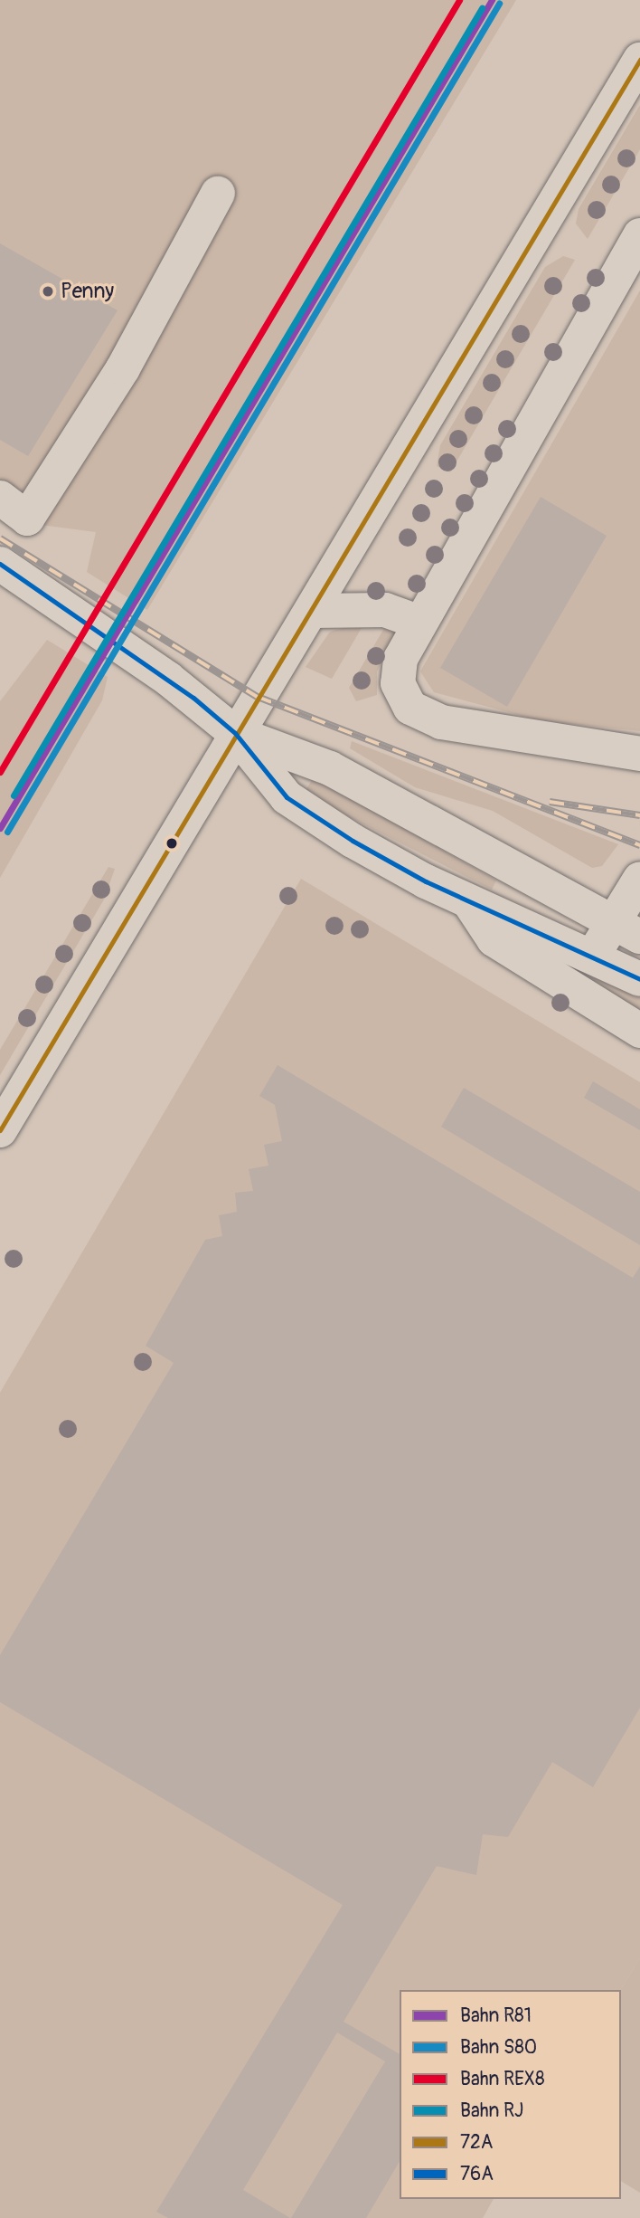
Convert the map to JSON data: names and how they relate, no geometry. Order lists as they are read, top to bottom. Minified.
{"places":["Penny"],"lines":["rail line R81","rail line REX8","rail line S80","rail line RJ","transit line 72A","transit line 76A"],"legend":["Bahn R81","Bahn S80","Bahn REX8","Bahn RJ","72A","76A"]}
